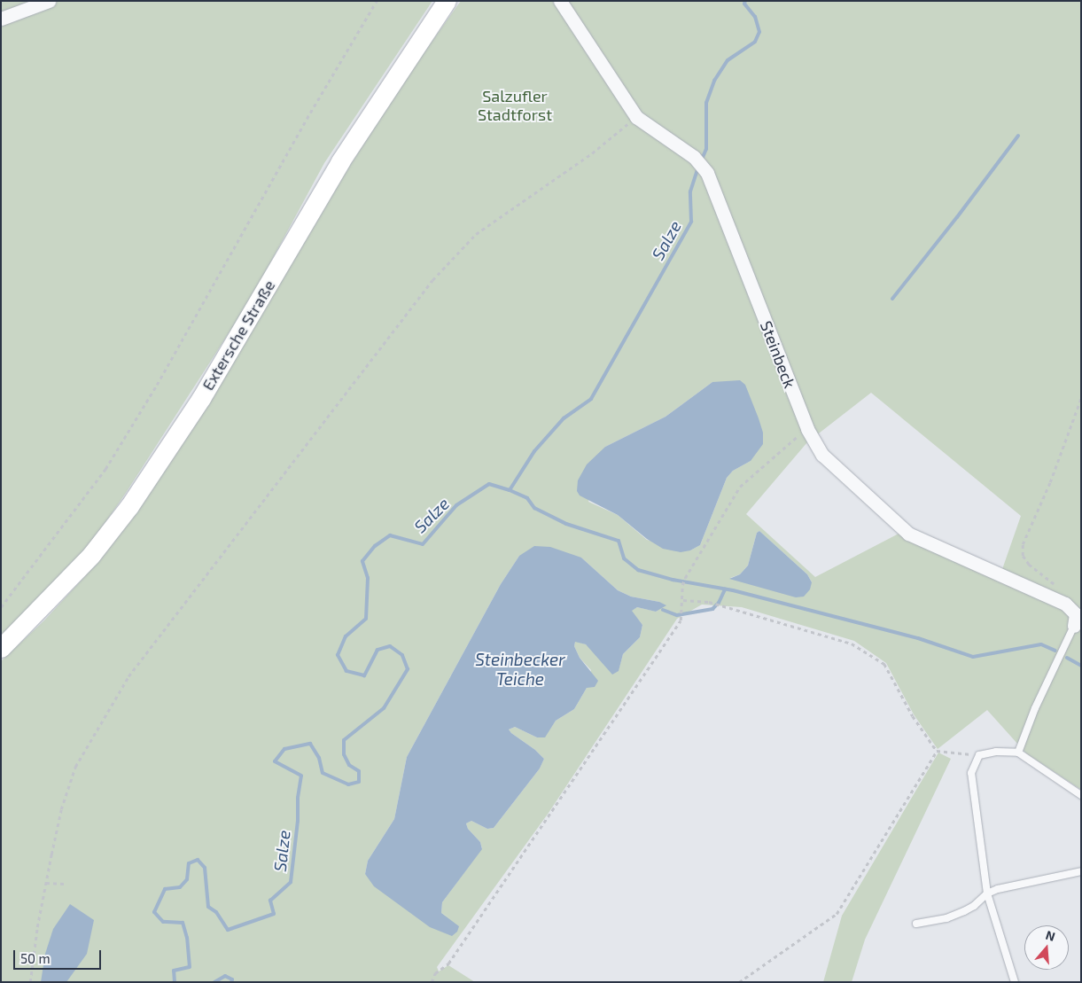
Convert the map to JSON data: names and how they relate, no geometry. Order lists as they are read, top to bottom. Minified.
{"streets":{"main road":["Extersche Straße"],"street":["Steinbeck"]},"water":["Salze","Steinbecker Teiche"],"parks":["Salzufler Stadtforst"],"scale_bar":"50 m","north":"top"}
